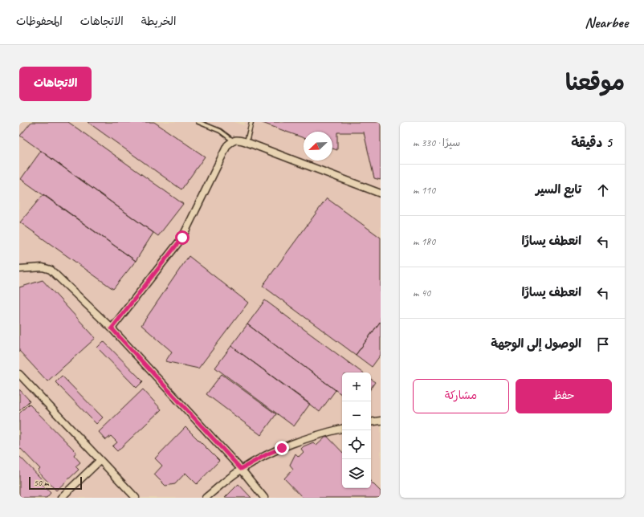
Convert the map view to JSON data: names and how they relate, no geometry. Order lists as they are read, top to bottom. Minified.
{"scale_bar":"50 m","north":"bottom left","page":{"header":"Nearbee","nav":["الخريطة","الاتجاهات","المحفوظات"],"title":"موقعنا","buttons":["الاتجاهات",["حفظ","مشاركة"]],"heading":["5 دقيقة","سيرًا · 330 m"],"list":[["تابع السير","110 m"],["انعطف يسارًا","180 m"],["انعطف يسارًا","40 m"],"الوصول إلى الوجهة"],"map_buttons":["+","−"],"scale":"50 m"}}
